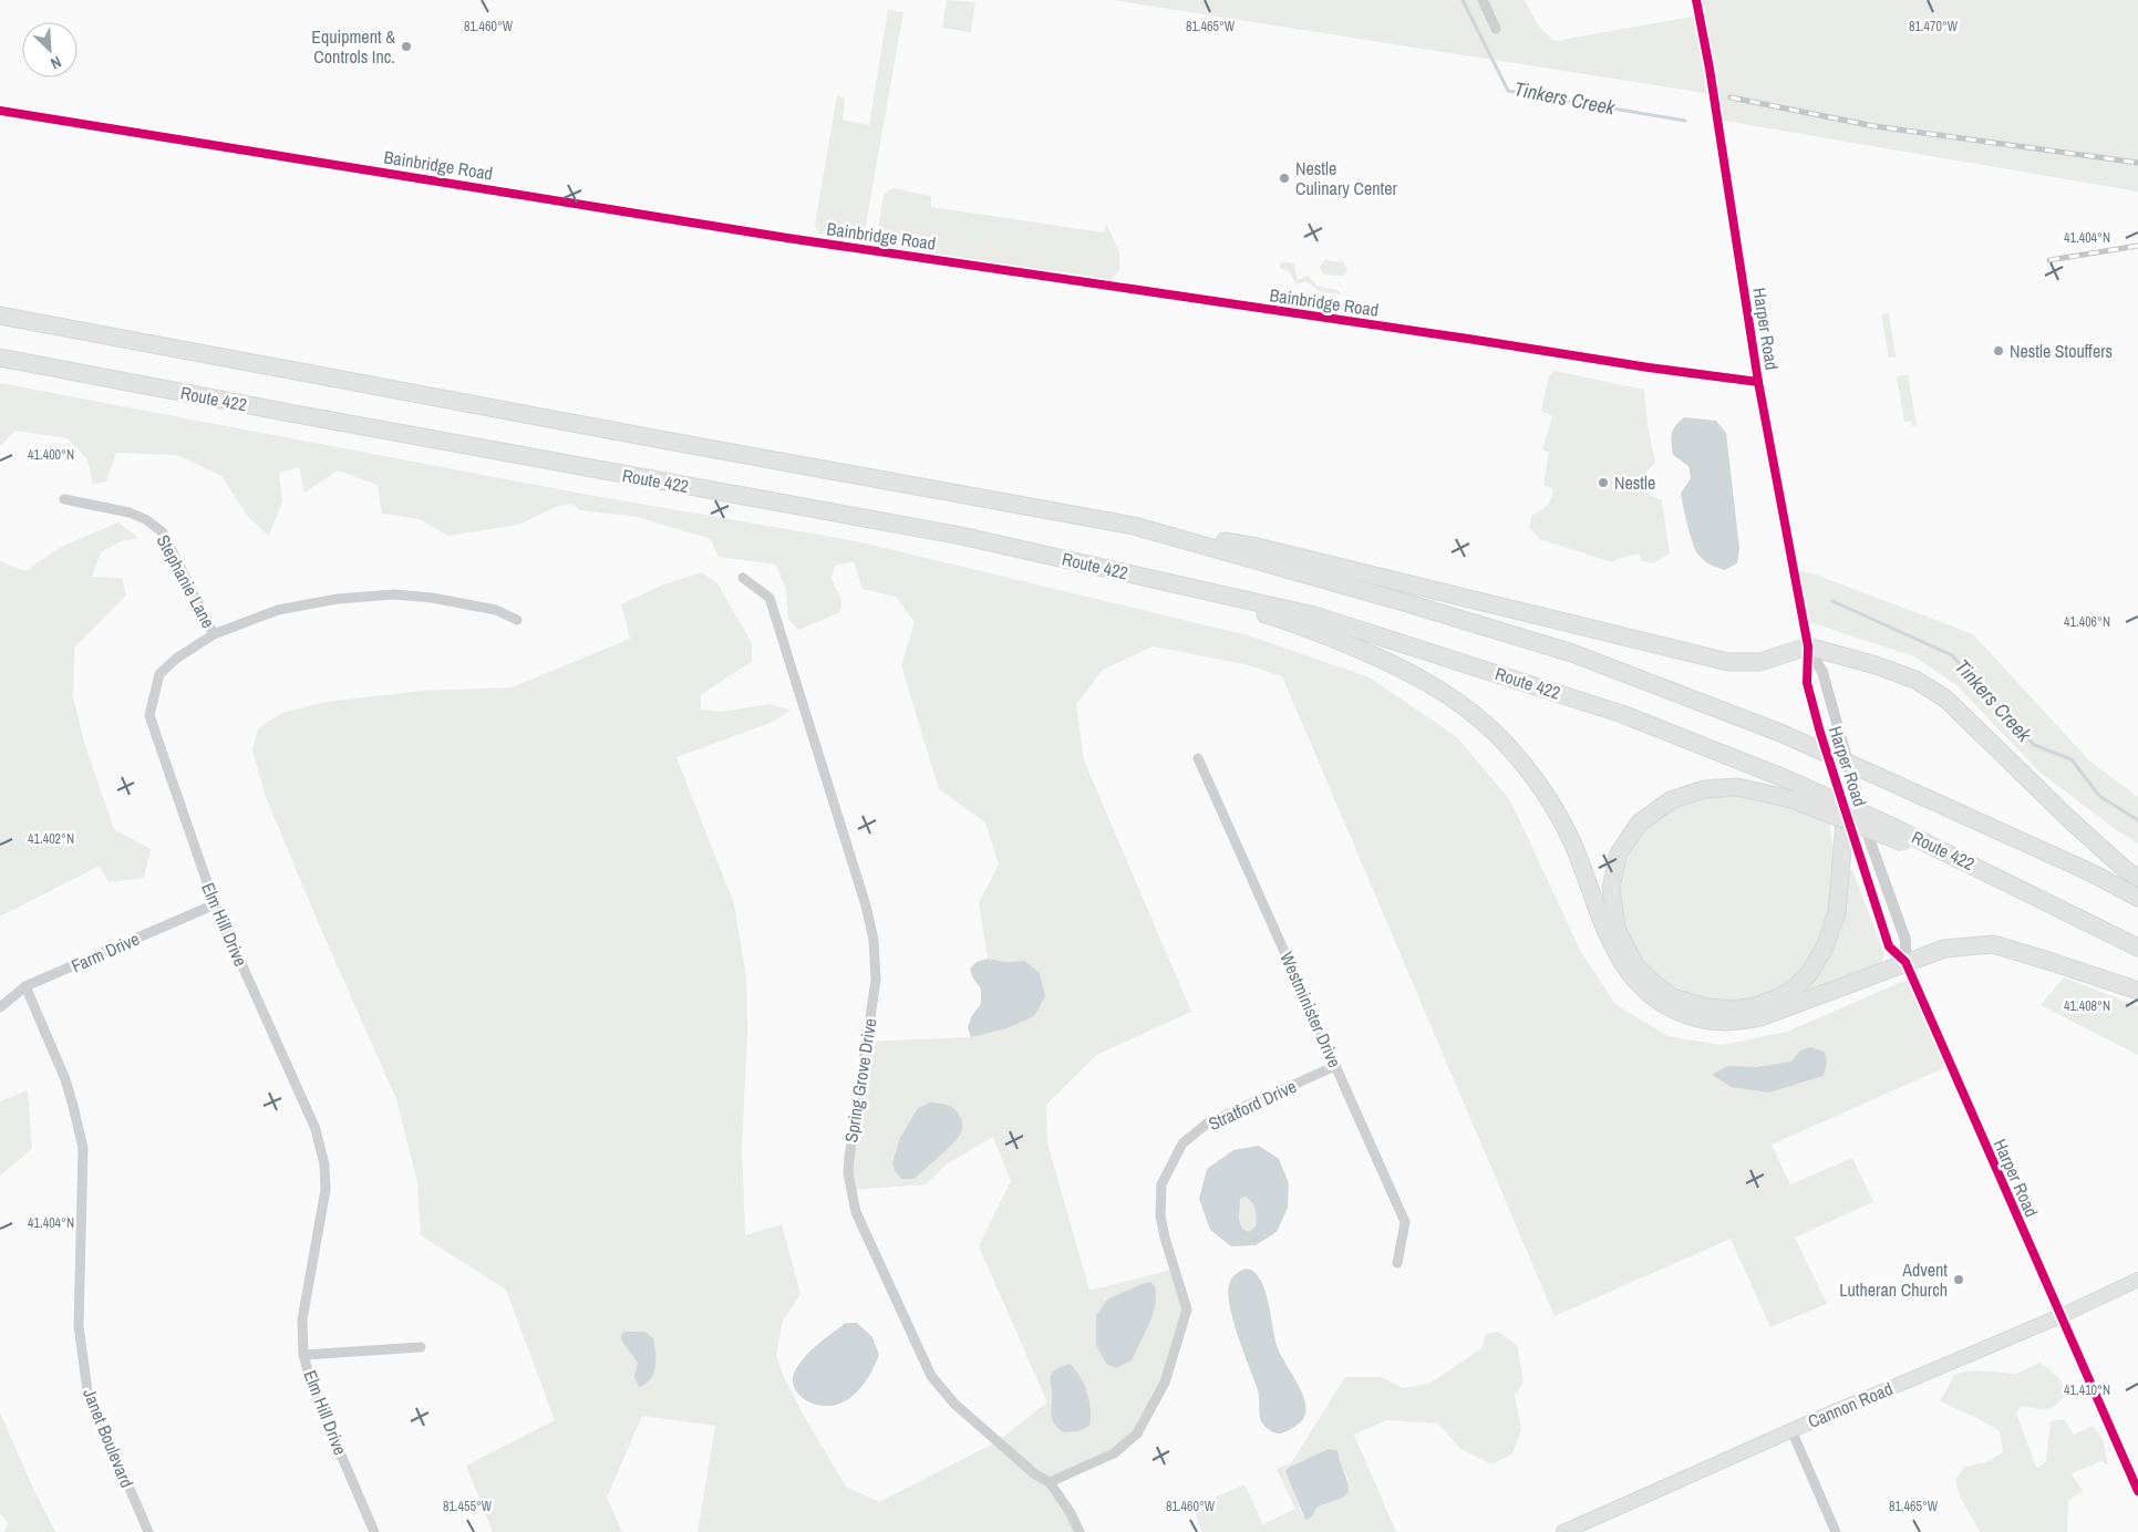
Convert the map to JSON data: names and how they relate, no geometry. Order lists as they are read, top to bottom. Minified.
{"streets":{"highway":["Route 422"],"main road":["Cannon Road"],"street":["Bainbridge Road","Harper Road","Stephanie Lane","Elm Hill Drive","Farm Drive","Westminister Drive","Spring Grove Drive","Stratford Drive","Janet Boulevard"]},"crossings":[["Bainbridge Road","Harper Road"],["Harper Road","Cannon Road"],["Stephanie Lane","Elm Hill Drive"],["Elm Hill Drive","Farm Drive"],["Farm Drive","Janet Boulevard"],["Westminister Drive","Stratford Drive"],["Spring Grove Drive","Stratford Drive"]],"water":["Tinkers Creek"],"places":["Equipment & Controls Inc.","Nestle Culinary Center","Nestle Stouffers","Nestle","Advent Lutheran Church"],"north":"bottom right","coordinates":["81.460°W","81.465°W","81.470°W","41.404°N","41.400°N","41.406°N","41.402°N","41.408°N","41.410°N","81.455°W"]}
